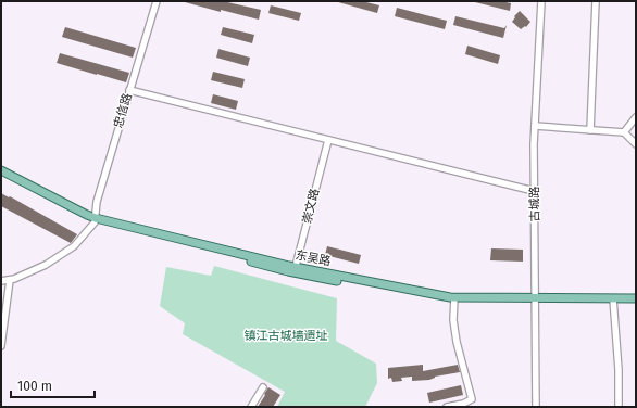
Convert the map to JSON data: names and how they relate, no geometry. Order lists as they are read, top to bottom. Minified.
{"streets":{"main road":["东吴路"],"street":["忠信路","古城路","崇文路"]},"crossings":[["忠信路","东吴路"],["古城路","东吴路"],["崇文路","东吴路"]],"parks":["镇江古城墙遗址"],"scale_bar":"100 m"}
